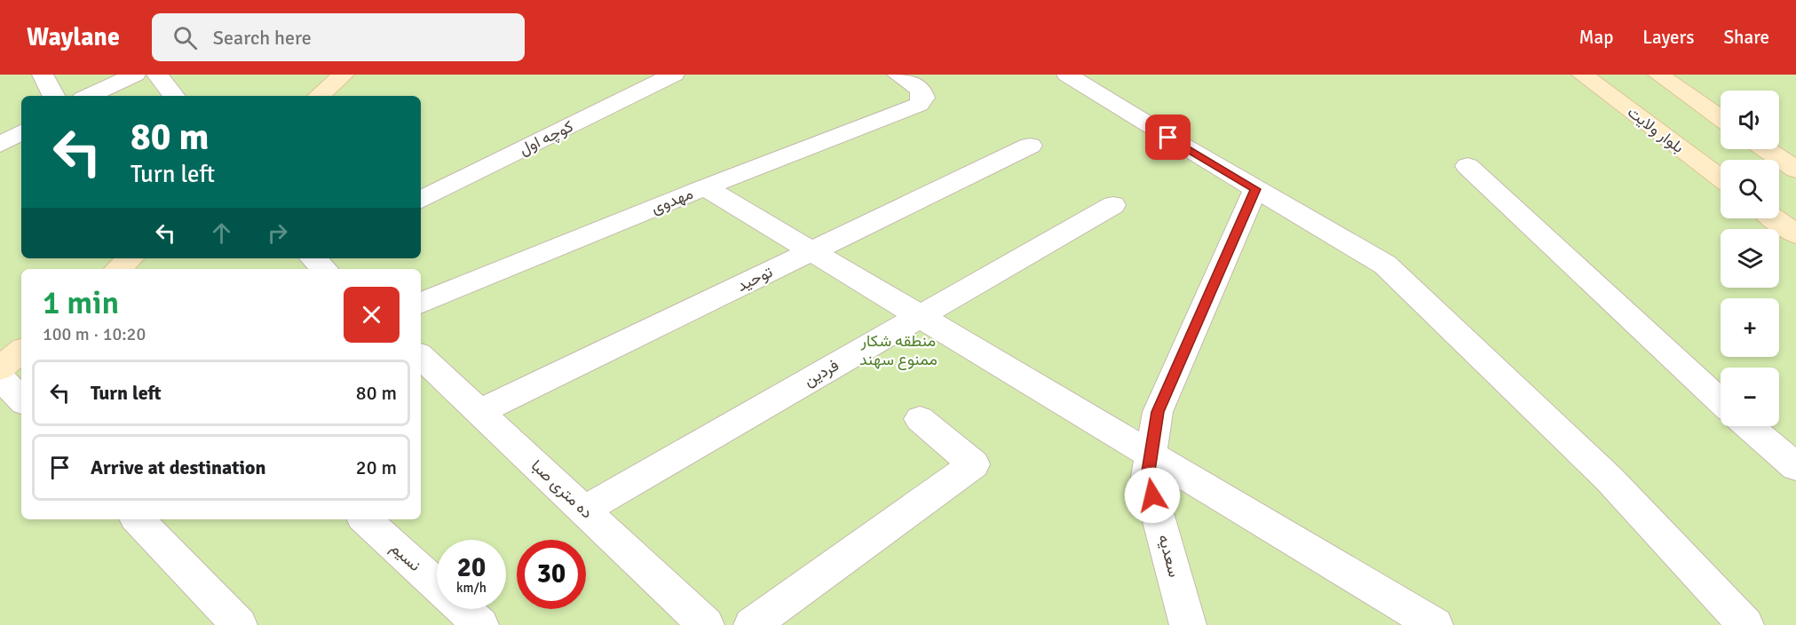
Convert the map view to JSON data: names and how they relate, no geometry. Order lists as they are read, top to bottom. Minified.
{"streets":{"main road":["بلوار ولایت"],"street":["کوچه اول","مهدوی","توحید","فردین","ده متری صبا","سعدیه","نسیم"]},"crossings":[["توحید","ده متری صبا"],["فردین","ده متری صبا"]],"parks":["منطقه شکار ممنوع سهند"],"page":{"header":"Waylane","search":"Search here","nav":["Map","Layers","Share"],"map_buttons":["+","−"],"turn":["80 m","Turn left"],"heading":["1 min","100 m · 10:20"],"list":[{"name":"Turn left","value":"80 m"},{"name":"Arrive at destination","value":"20 m"}],"speed":"20 km/h","limit":"30"}}
